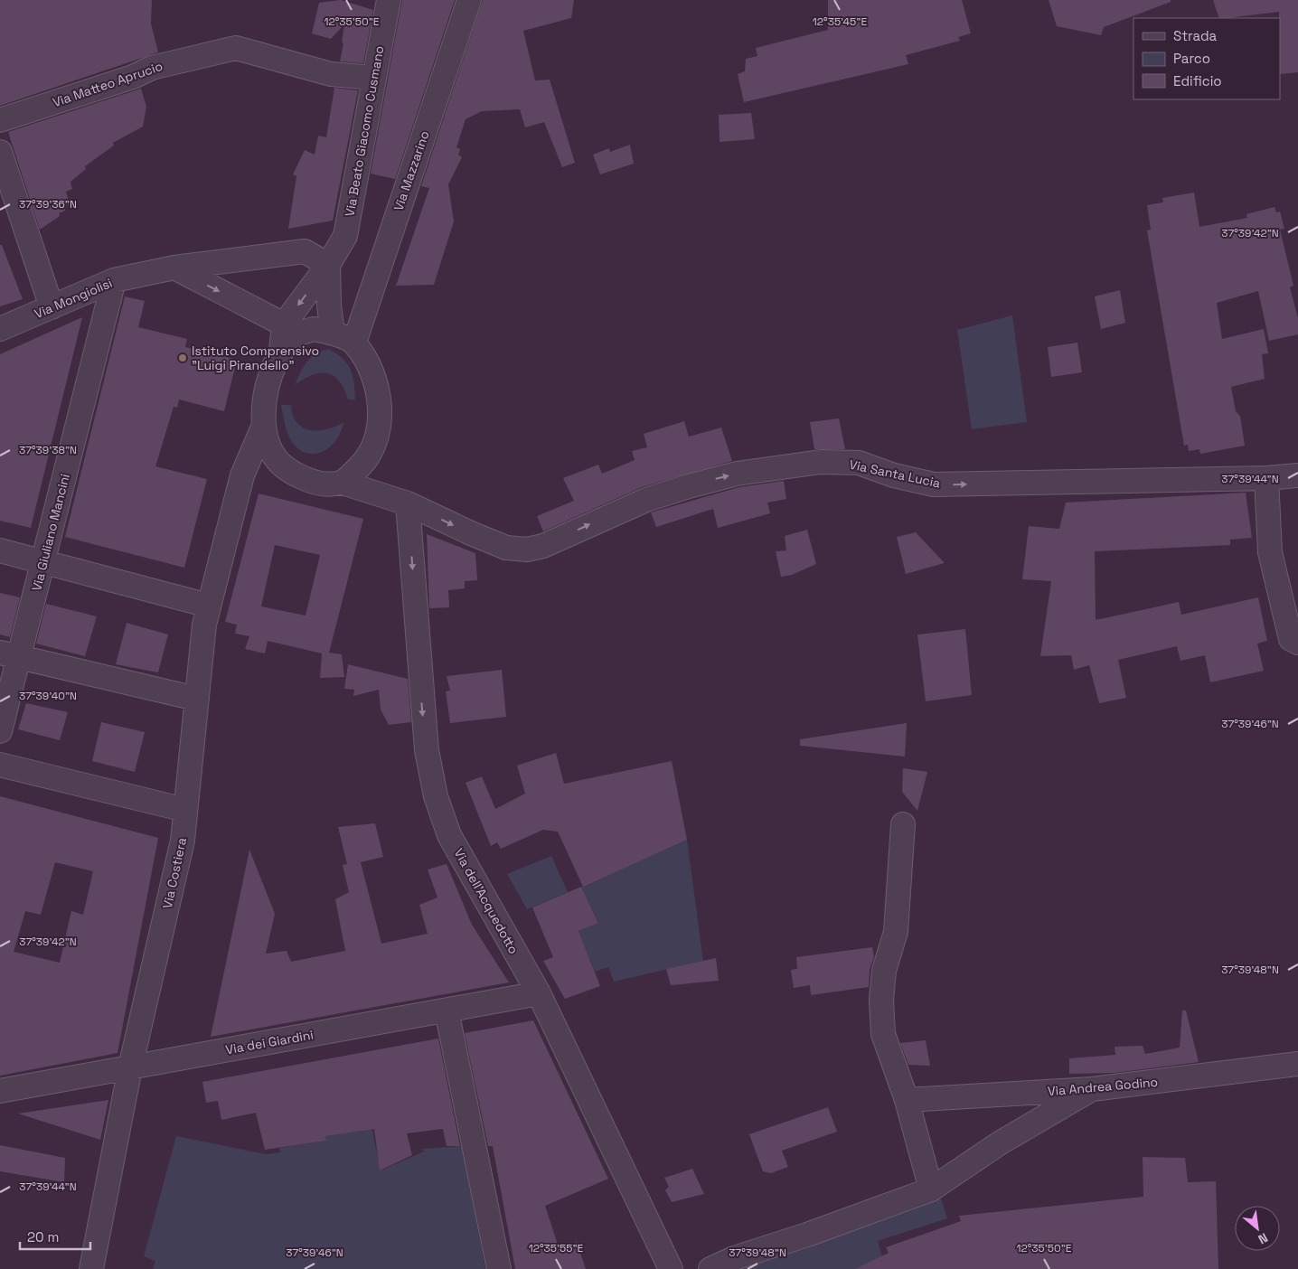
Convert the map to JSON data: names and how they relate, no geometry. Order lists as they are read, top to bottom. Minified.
{"streets":{"street":["Via Matteo Aprucio","Via Beato Giacomo Cusmano","Via Mazzarino","Via Mongiolisi","Via Santa Lucia","Via Giuliano Mancini","Via Costiera","Via dell'Acquedotto","Via dei Giardini","Via Andrea Godino"]},"crossings":[["Via Matteo Aprucio","Via Beato Giacomo Cusmano"],["Via Beato Giacomo Cusmano","Via Mongiolisi"],["Via Mazzarino","Via Santa Lucia"],["Via Mazzarino","Via Costiera"],["Via Mongiolisi","Via Giuliano Mancini"],["Via Santa Lucia","Via Costiera"],["Via Santa Lucia","Via dell'Acquedotto"],["Via Costiera","Via dei Giardini"],["Via dell'Acquedotto","Via dei Giardini"]],"one_way":["Via Santa Lucia","Via dell'Acquedotto"],"places":["Istituto Comprensivo \"Luigi Pirandello\""],"legend":["Strada","Parco","Edificio"],"scale_bar":"20 m","north":"bottom right","coordinates":["12°35'50\"E","12°35'45\"E","37°39'36\"N","37°39'42\"N","37°39'38\"N","37°39'44\"N","37°39'40\"N","37°39'46\"N","37°39'48\"N","12°35'55\"E"]}
